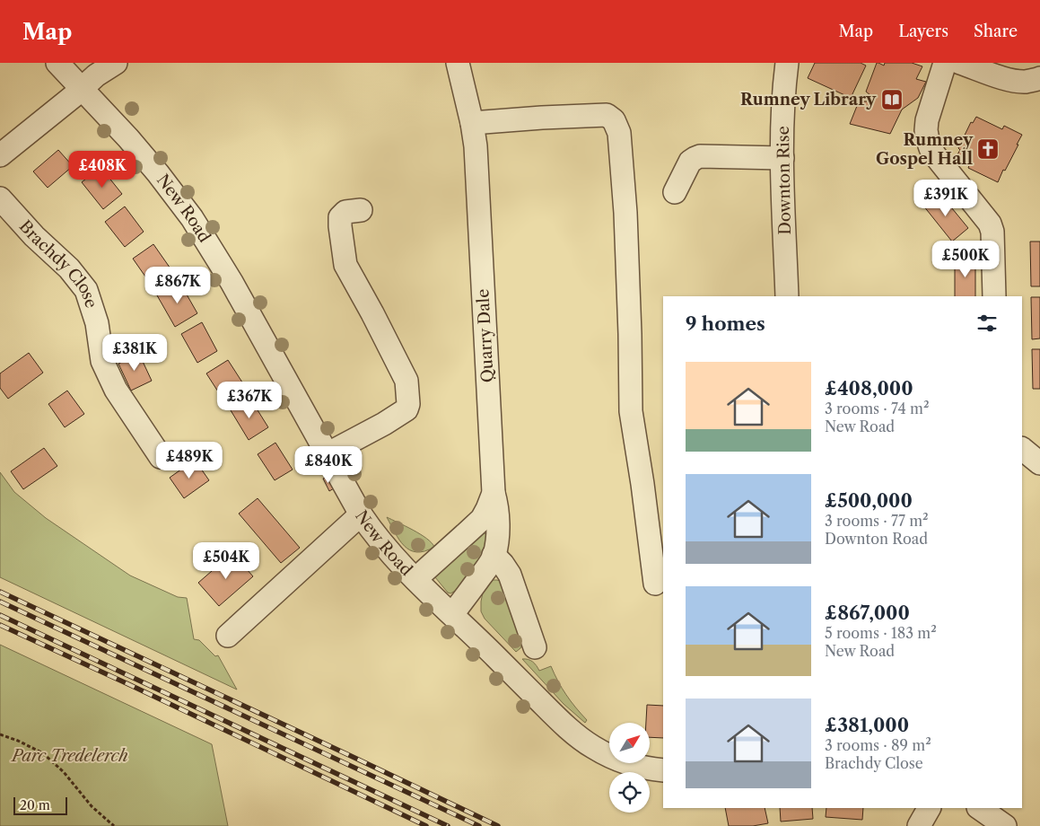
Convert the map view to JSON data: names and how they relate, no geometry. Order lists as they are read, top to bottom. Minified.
{"streets":{"street":["Downton Rise","New Road","Brachdy Close","Quarry Dale"]},"crossings":[["New Road","Quarry Dale"]],"parks":["Parc Tredelerch"],"places":{"library":["Rumney Library"],"church":["Rumney Gospel Hall"]},"scale_bar":"20 m","north":"top right","page":{"header":"Map","nav":["Map","Layers","Share"],"price":["£408K","£391K","£500K","£867K","£381K","£367K","£489K","£840K","£504K"],"heading":"9 homes","list":[{"name":"£408,000","note":"3 rooms · 74 m² · New Road"},{"name":"£500,000","note":"3 rooms · 77 m² · Downton Road"},{"name":"£867,000","note":"5 rooms · 183 m² · New Road"},{"name":"£381,000","note":"3 rooms · 89 m² · Brachdy Close"}],"scale":"20 m"}}
